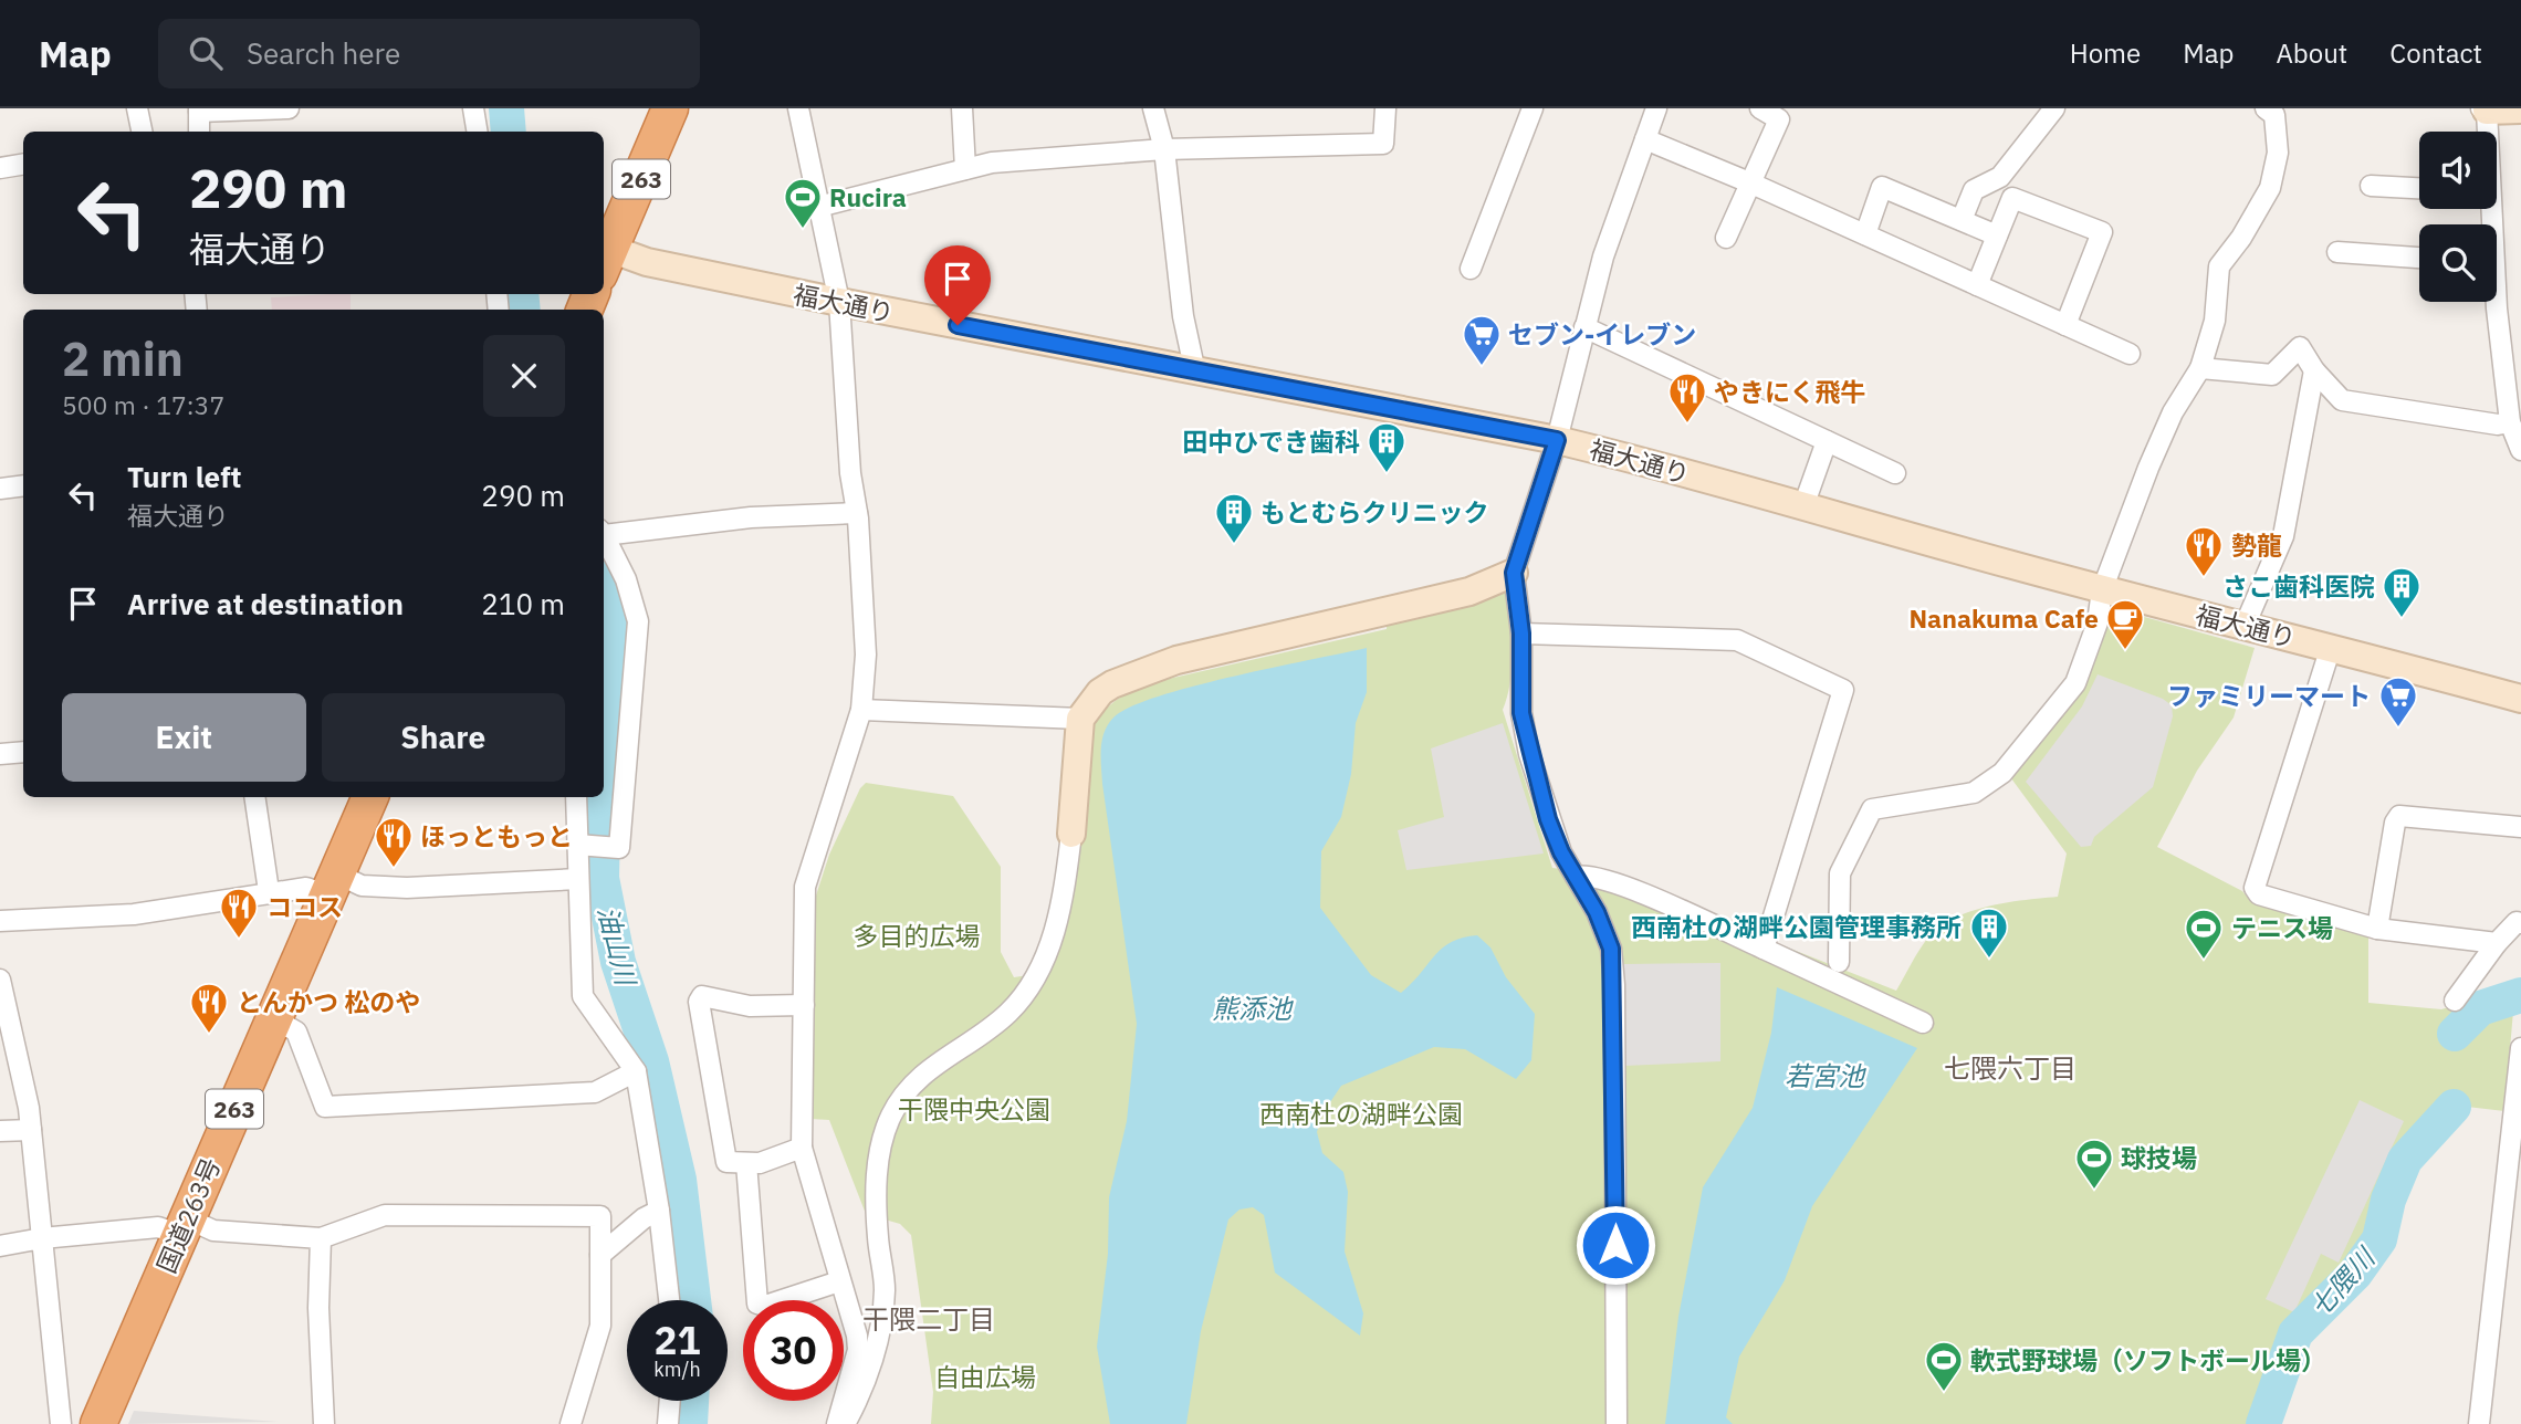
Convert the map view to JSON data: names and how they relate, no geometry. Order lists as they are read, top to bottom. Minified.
{"streets":{"highway":["263","国道263号"],"street":["福大通り"]},"crossings":[["263","福大通り"]],"districts":["七隈六丁目","干隈二丁目"],"water":["油山川","熊添池","若宮池","七隈川"],"parks":["多目的広場","干隈中央公園","西南杜の湖畔公園","自由広場"],"places":{"sports":["Rucira","テニス場","球技場","軟式野球場（ソフトボール場）"],"supermarket":["セブン-イレブン","ファミリーマート"],"restaurant":["やきにく飛牛","勢龍","ほっともっと","ココス","とんかつ 松のや"],"building":["田中ひでき歯科","もとむらクリニック","さこ歯科医院","西南杜の湖畔公園管理事務所"],"cafe":["Nanakuma Cafe"]},"page":{"header":"Map","search":"Search here","nav":["Home","Map","About","Contact"],"turn":["290 m","福大通り"],"heading":["2 min","500 m · 17:37"],"list":[{"name":"Turn left","note":"福大通り","value":"290 m"},{"name":"Arrive at destination","value":"210 m"}],"buttons":["Exit","Share"],"speed":"21 km/h","limit":"30"}}
